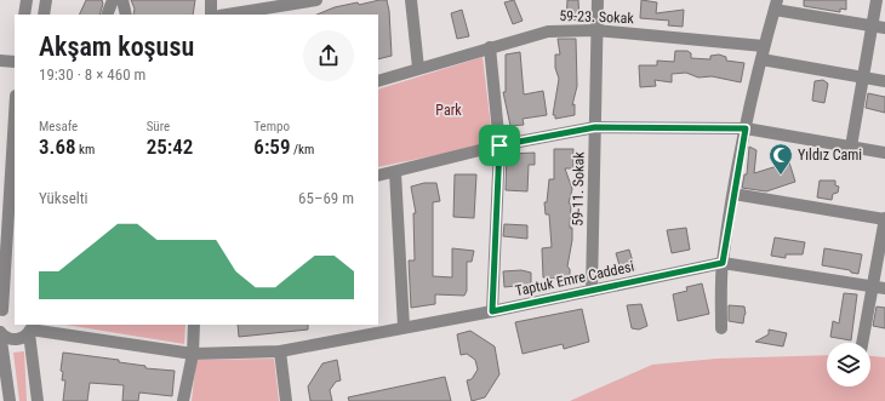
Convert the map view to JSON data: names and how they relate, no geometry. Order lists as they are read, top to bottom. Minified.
{"streets":{"street":["59-23. Sokak","59-11. Sokak","Taptuk Emre Caddesi"]},"crossings":[["59-23. Sokak","59-11. Sokak"],["59-11. Sokak","Taptuk Emre Caddesi"]],"parks":["Park"],"places":{"mosque":["Yıldız Cami"]},"page":{"heading":["Akşam koşusu","19:30 · 8 × 460 m"],"stats":[["Mesafe","3.68 km"],["Süre","25:42"],["Tempo","6:59 /km"]],"chart":["Yükselti","65–69 m"]}}
